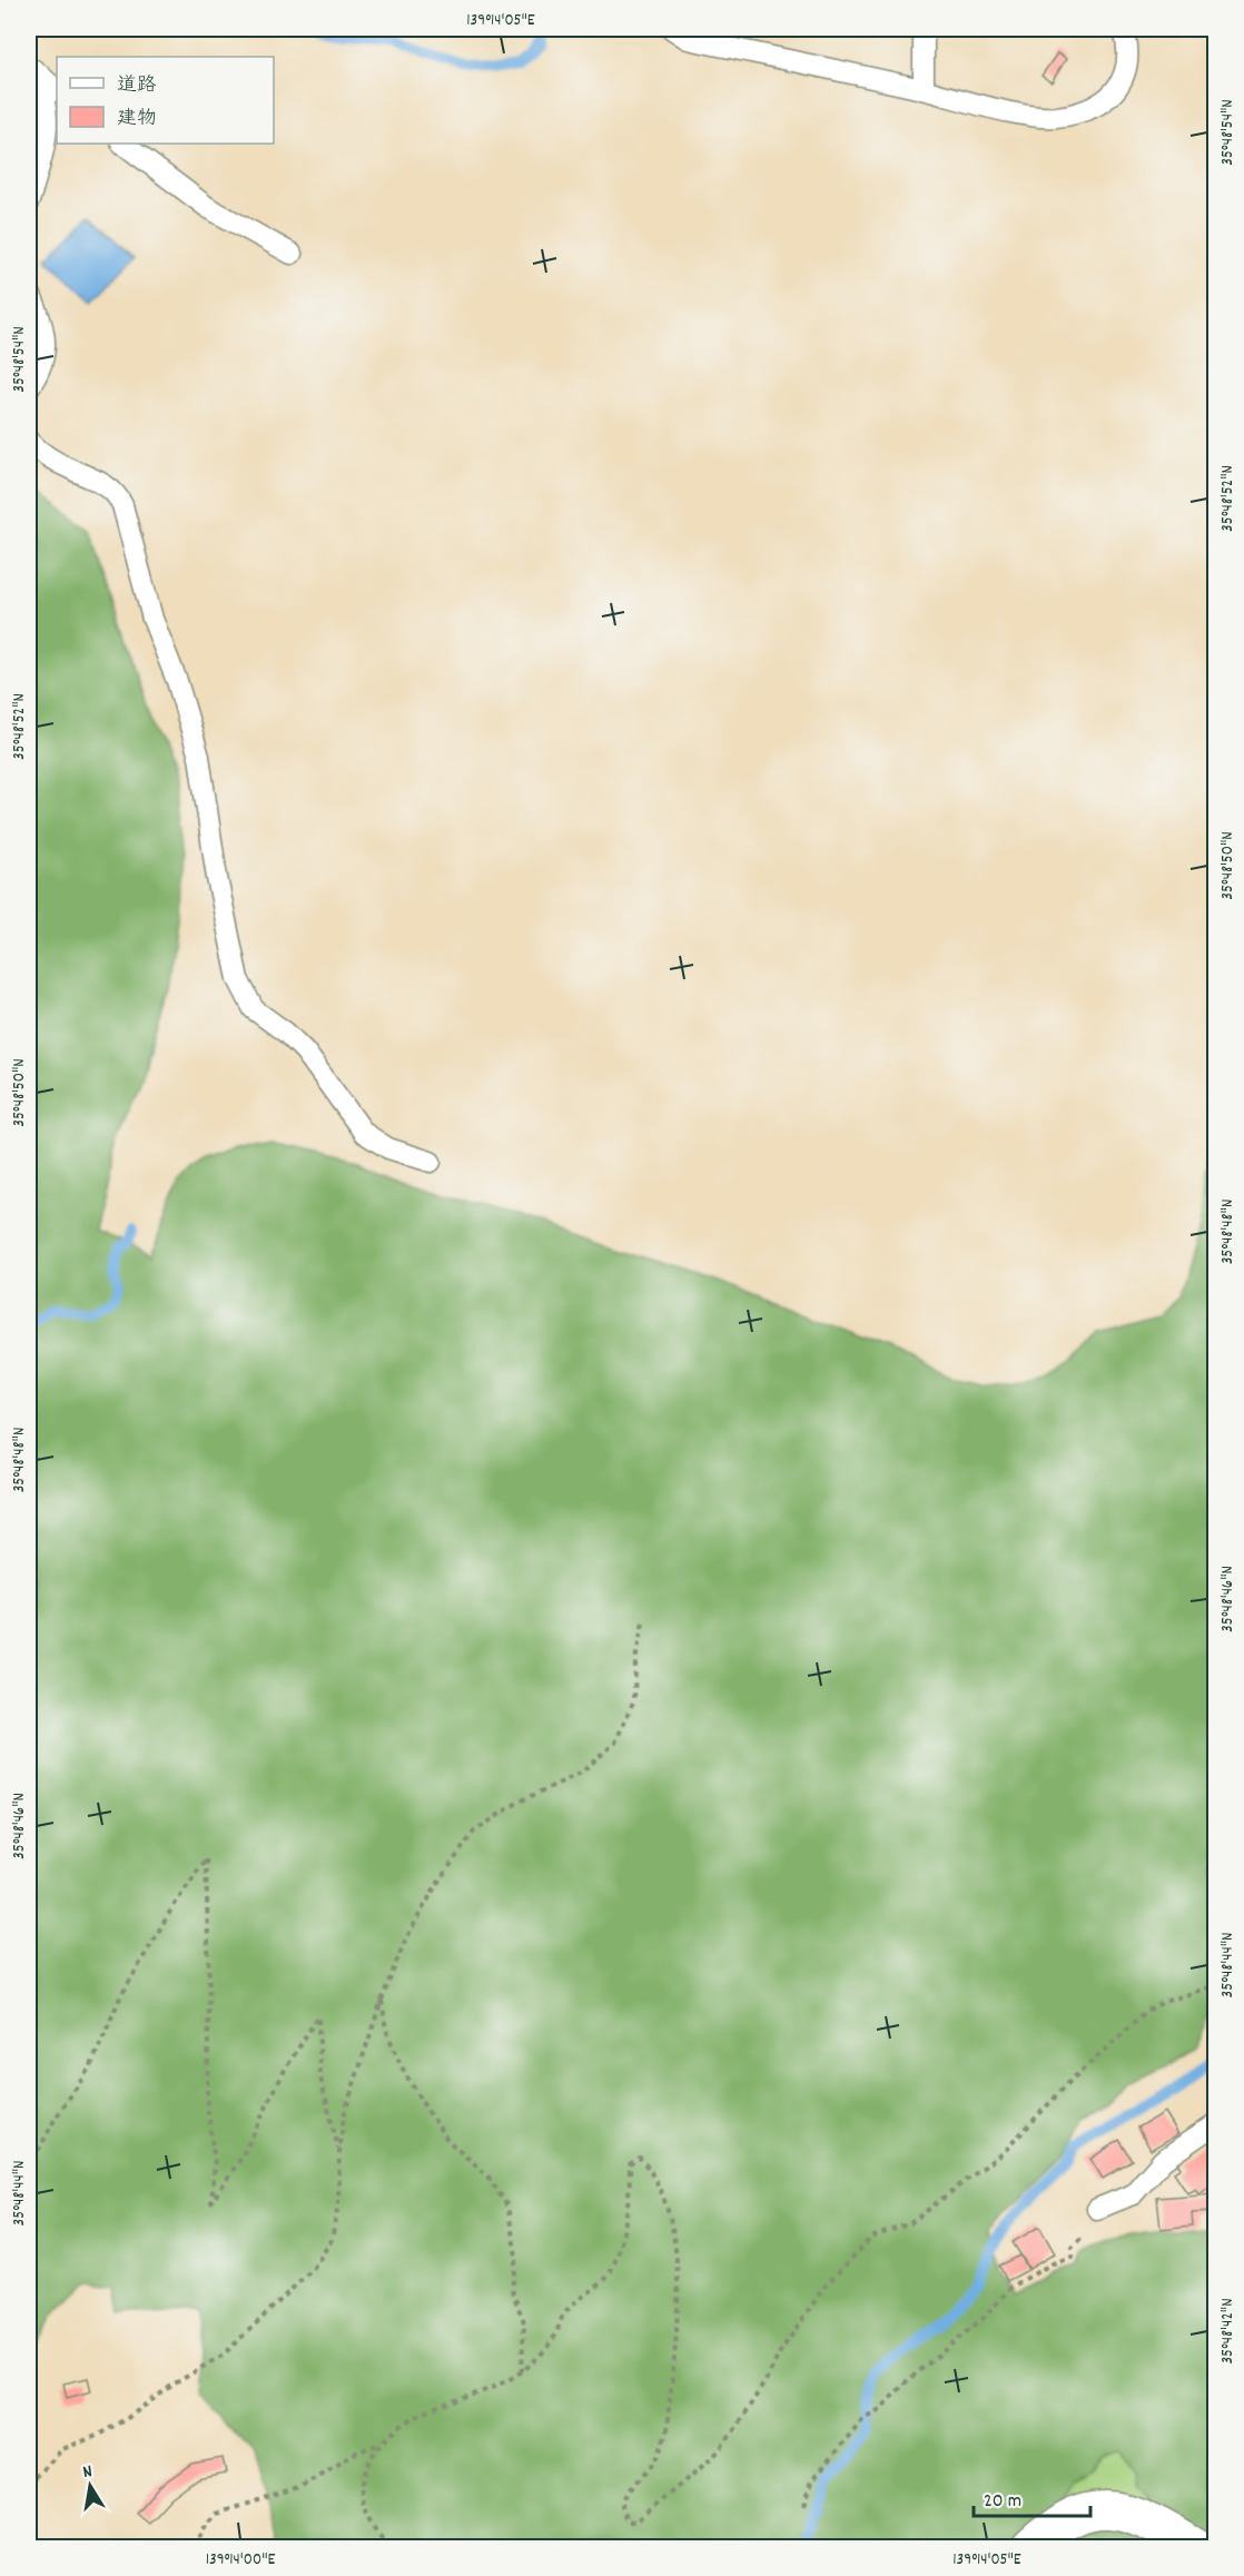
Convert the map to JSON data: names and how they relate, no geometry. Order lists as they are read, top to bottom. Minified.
{"legend":["道路","建物"],"scale_bar":"20 m","north":"top","coordinates":["139°14'05\"E","35°48'54\"N","35°48'52\"N","35°48'50\"N","35°48'48\"N","35°48'46\"N","35°48'44\"N","35°48'42\"N","139°14'00\"E"]}
